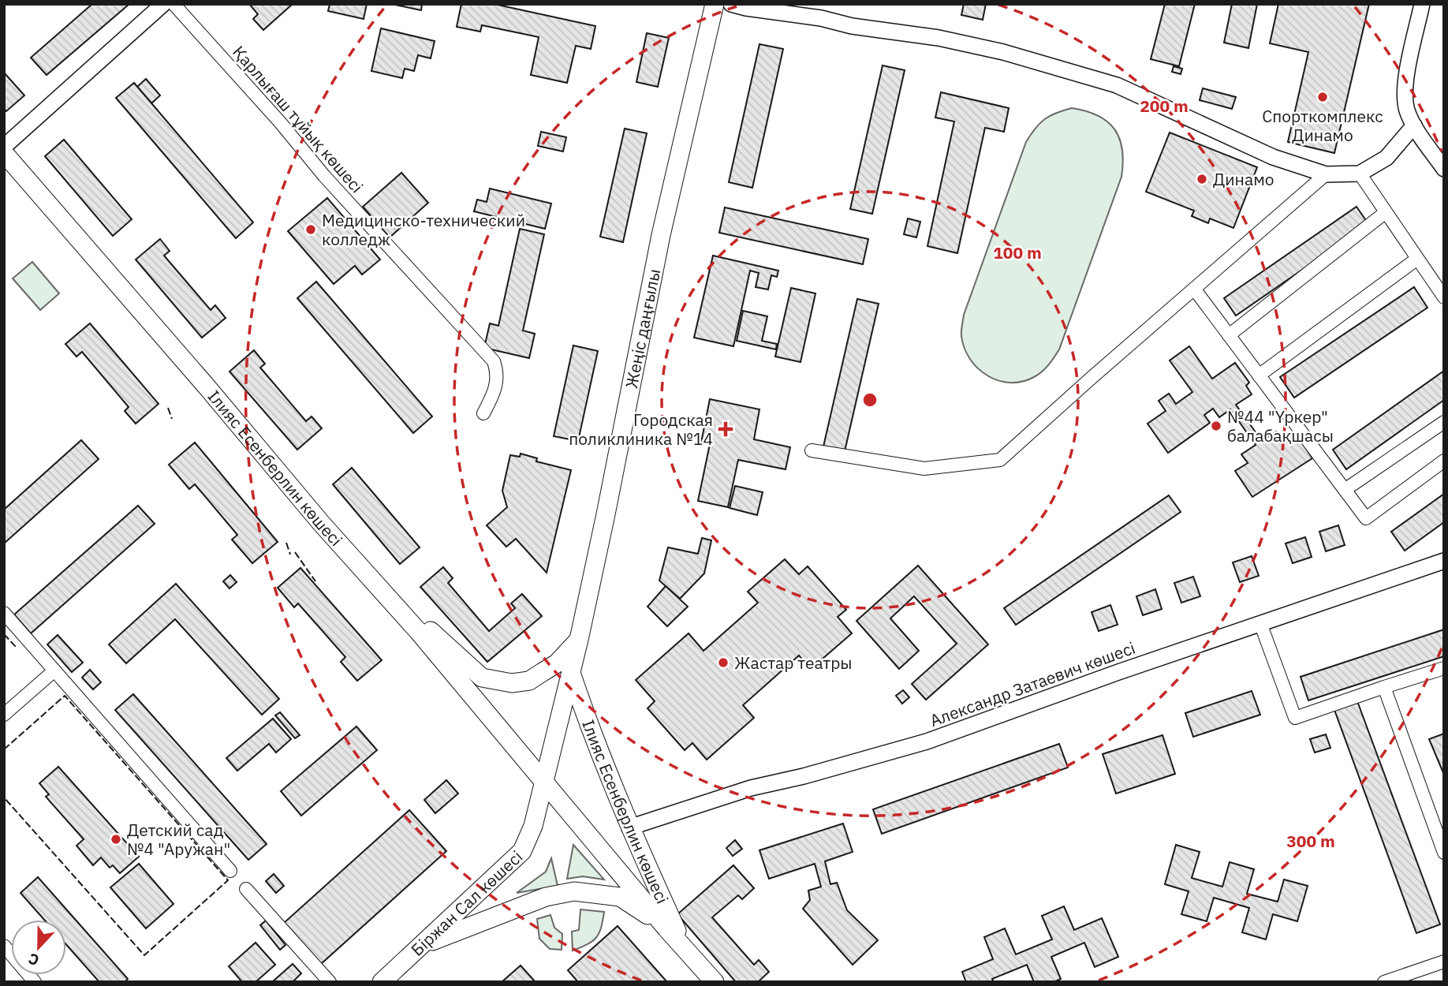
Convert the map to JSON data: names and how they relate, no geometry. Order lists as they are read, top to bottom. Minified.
{"streets":{"main road":["Жеңіс даңғылы","Ілияс Есенберлин көшесі","Біржан Сал көшесі"],"street":["Қарлығаш тұйық көшесі","Александр Затаевич көшесі"]},"crossings":[["Жеңіс даңғылы","Ілияс Есенберлин көшесі"],["Жеңіс даңғылы","Біржан Сал көшесі"],["Ілияс Есенберлин көшесі","Александр Затаевич көшесі"],["Ілияс Есенберлин көшесі","Біржан Сал көшесі"]],"places":{"other":["Спорткомплекс Динамо","Динамо","Медицинско-технический колледж","№44 \"Үркер\" балабақшасы","Жастар театры","Детский сад №4 \"Аружан\""],"health":["Городская поликлиника №14"]},"north":"bottom","rings":["200 m","100 m","300 m"]}
